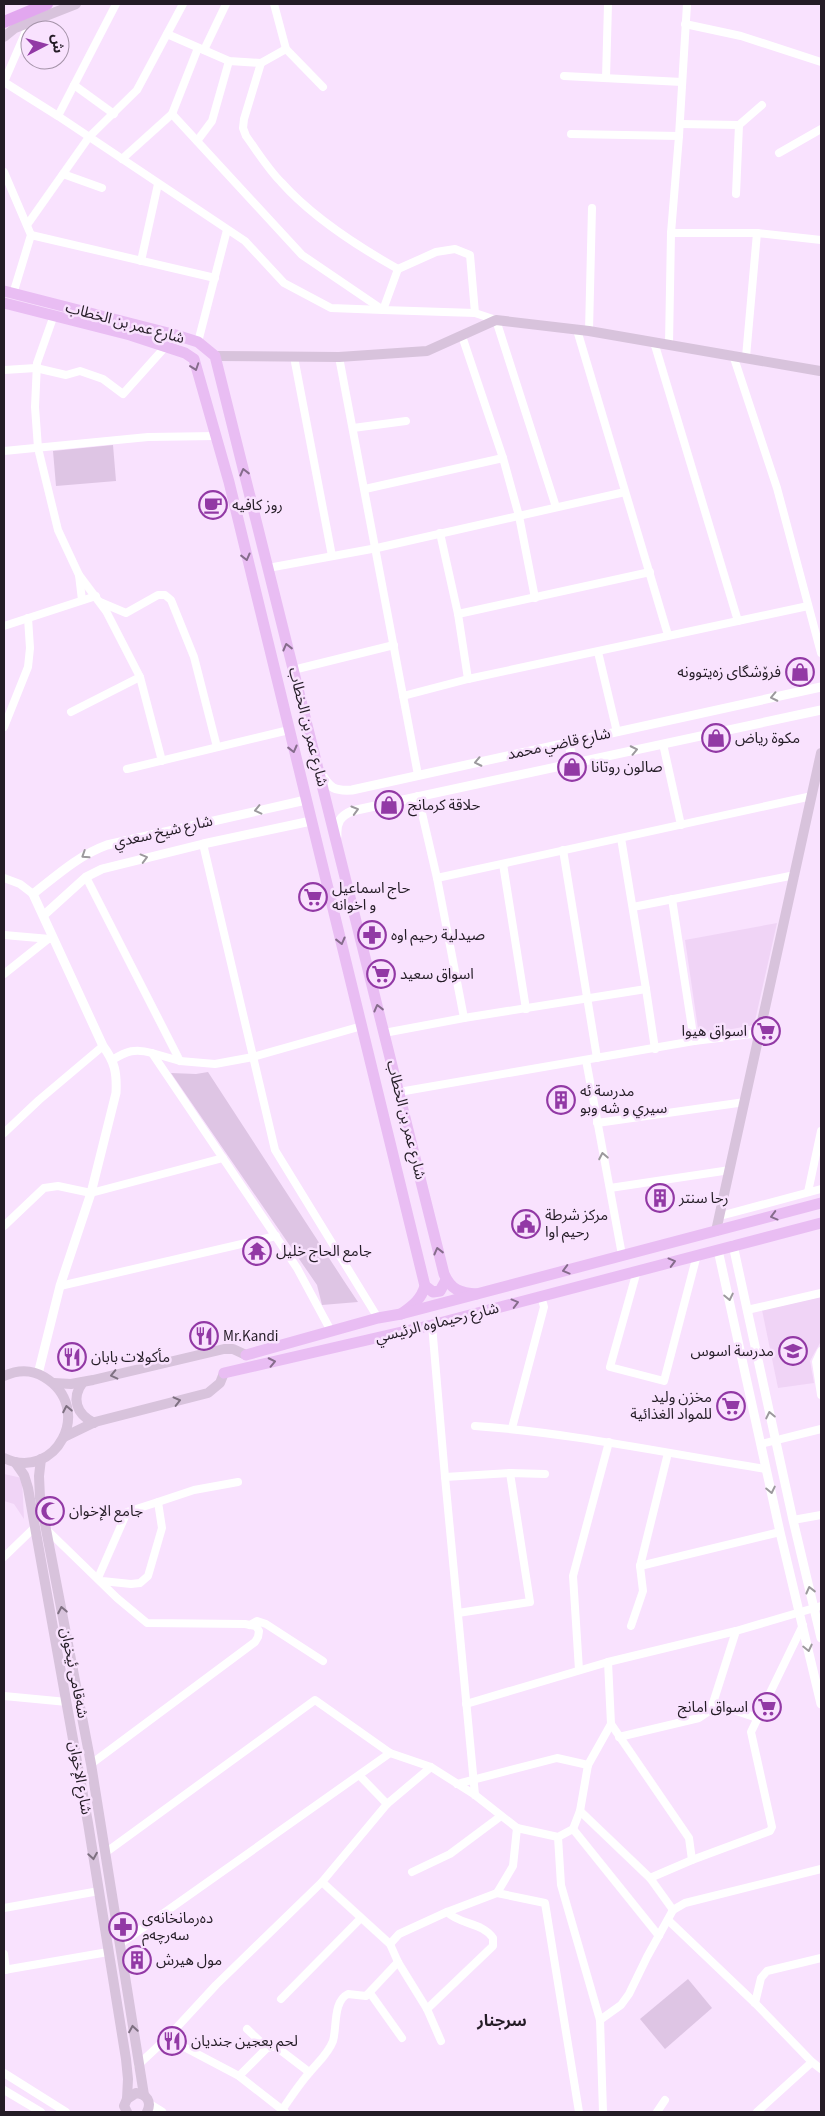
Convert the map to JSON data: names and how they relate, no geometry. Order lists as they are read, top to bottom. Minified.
{"streets":{"main road":["شارع عمر بن الخطاب","شارع رحيماوه الرئيسي","شەقامی ئیخوان","شارع الإخوان"],"street":["شارع قاضي محمد","شارع شيخ سعدي"]},"crossings":[["شارع عمر بن الخطاب","شارع قاضي محمد"],["شارع عمر بن الخطاب","شارع شيخ سعدي"],["شەقامی ئیخوان","شارع الإخوان"]],"one_way":["شەقامی ئیخوان"],"districts":["سرجنار"],"places":{"cafe":["روز كافيه"],"shop":["فرۆشگای زەیتوونە","مكوة رياض","صالون روتانا","حلاقة كرمانج"],"supermarket":["حاج اسماعيل و اخوانه","اسواق سعيد","اسواق هيوا","مخزن وليد للمواد الغذائية","اسواق امانج"],"pharmacy":["صيدلية رحيم اوه","دەرمانخانەی سەرچەم"],"building":["مدرسة ئه سيري و شه وبو","رحا سنتر","مول هيرش"],"public building":["مركز شرطة رحيم اوا"],"temple":["جامع الحاج خليل"],"restaurant":["Mr.Kandi","مأكولات بابان","لحم بعجين جنديان"],"school or university":["مدرسة اسوس"],"mosque":["جامع الإخوان"]},"north":"right"}
